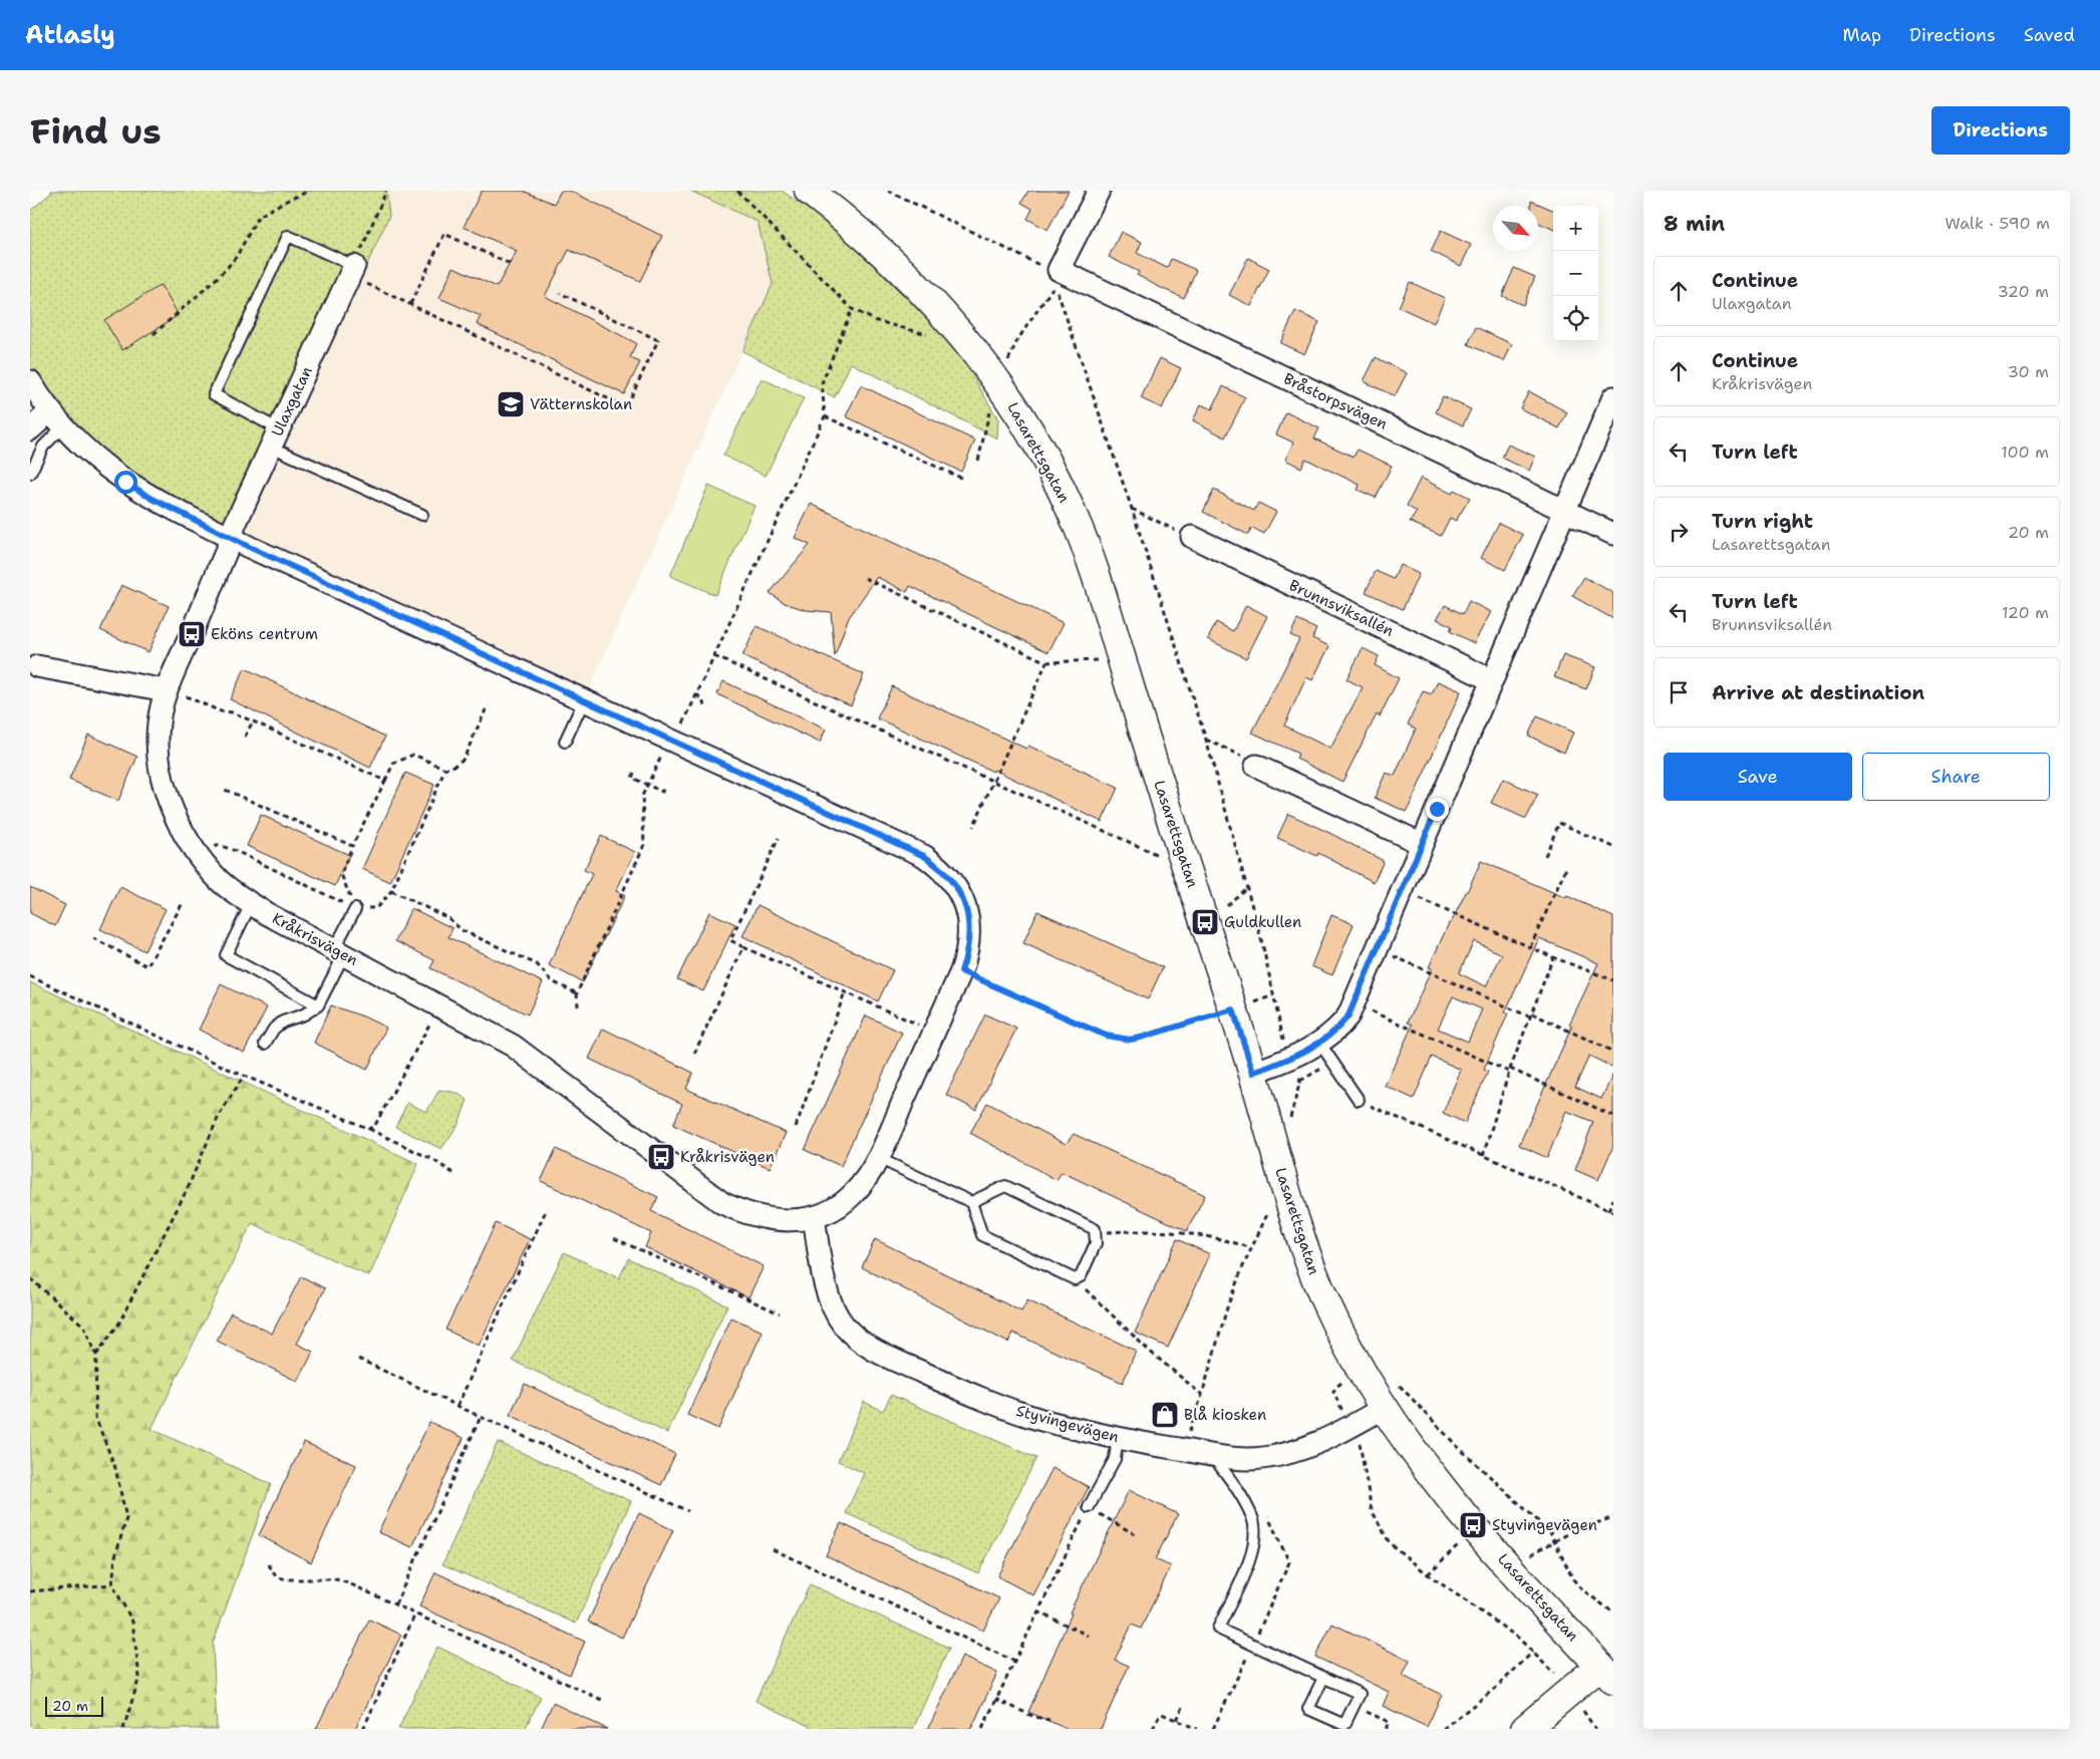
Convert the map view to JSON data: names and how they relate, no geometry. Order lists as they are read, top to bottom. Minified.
{"streets":{"street":["Ulaxgatan","Bråstorpsvägen","Lasarettsgatan","Brunnsviksallén","Kråkrisvägen","Styvingevägen"]},"crossings":[["Ulaxgatan","Kråkrisvägen"],["Lasarettsgatan","Styvingevägen"],["Kråkrisvägen","Styvingevägen"]],"places":{"school or university":["Vätternskolan"],"bus stop":["Eköns centrum","Guldkullen","Kråkrisvägen","Styvingevägen"],"shop":["Blå kiosken"]},"scale_bar":"20 m","north":"bottom right","page":{"header":"Atlasly","nav":["Map","Directions","Saved"],"buttons":["Directions",["Save","Share"]],"title":"Find us","heading":["8 min","Walk · 590 m"],"map_buttons":["+","−"],"list":[["Continue","Ulaxgatan","320 m"],["Continue","Kråkrisvägen","30 m"],["Turn left","100 m"],["Turn right","Lasarettsgatan","20 m"],["Turn left","Brunnsviksallén","120 m"],"Arrive at destination"],"scale":"20 m"}}
